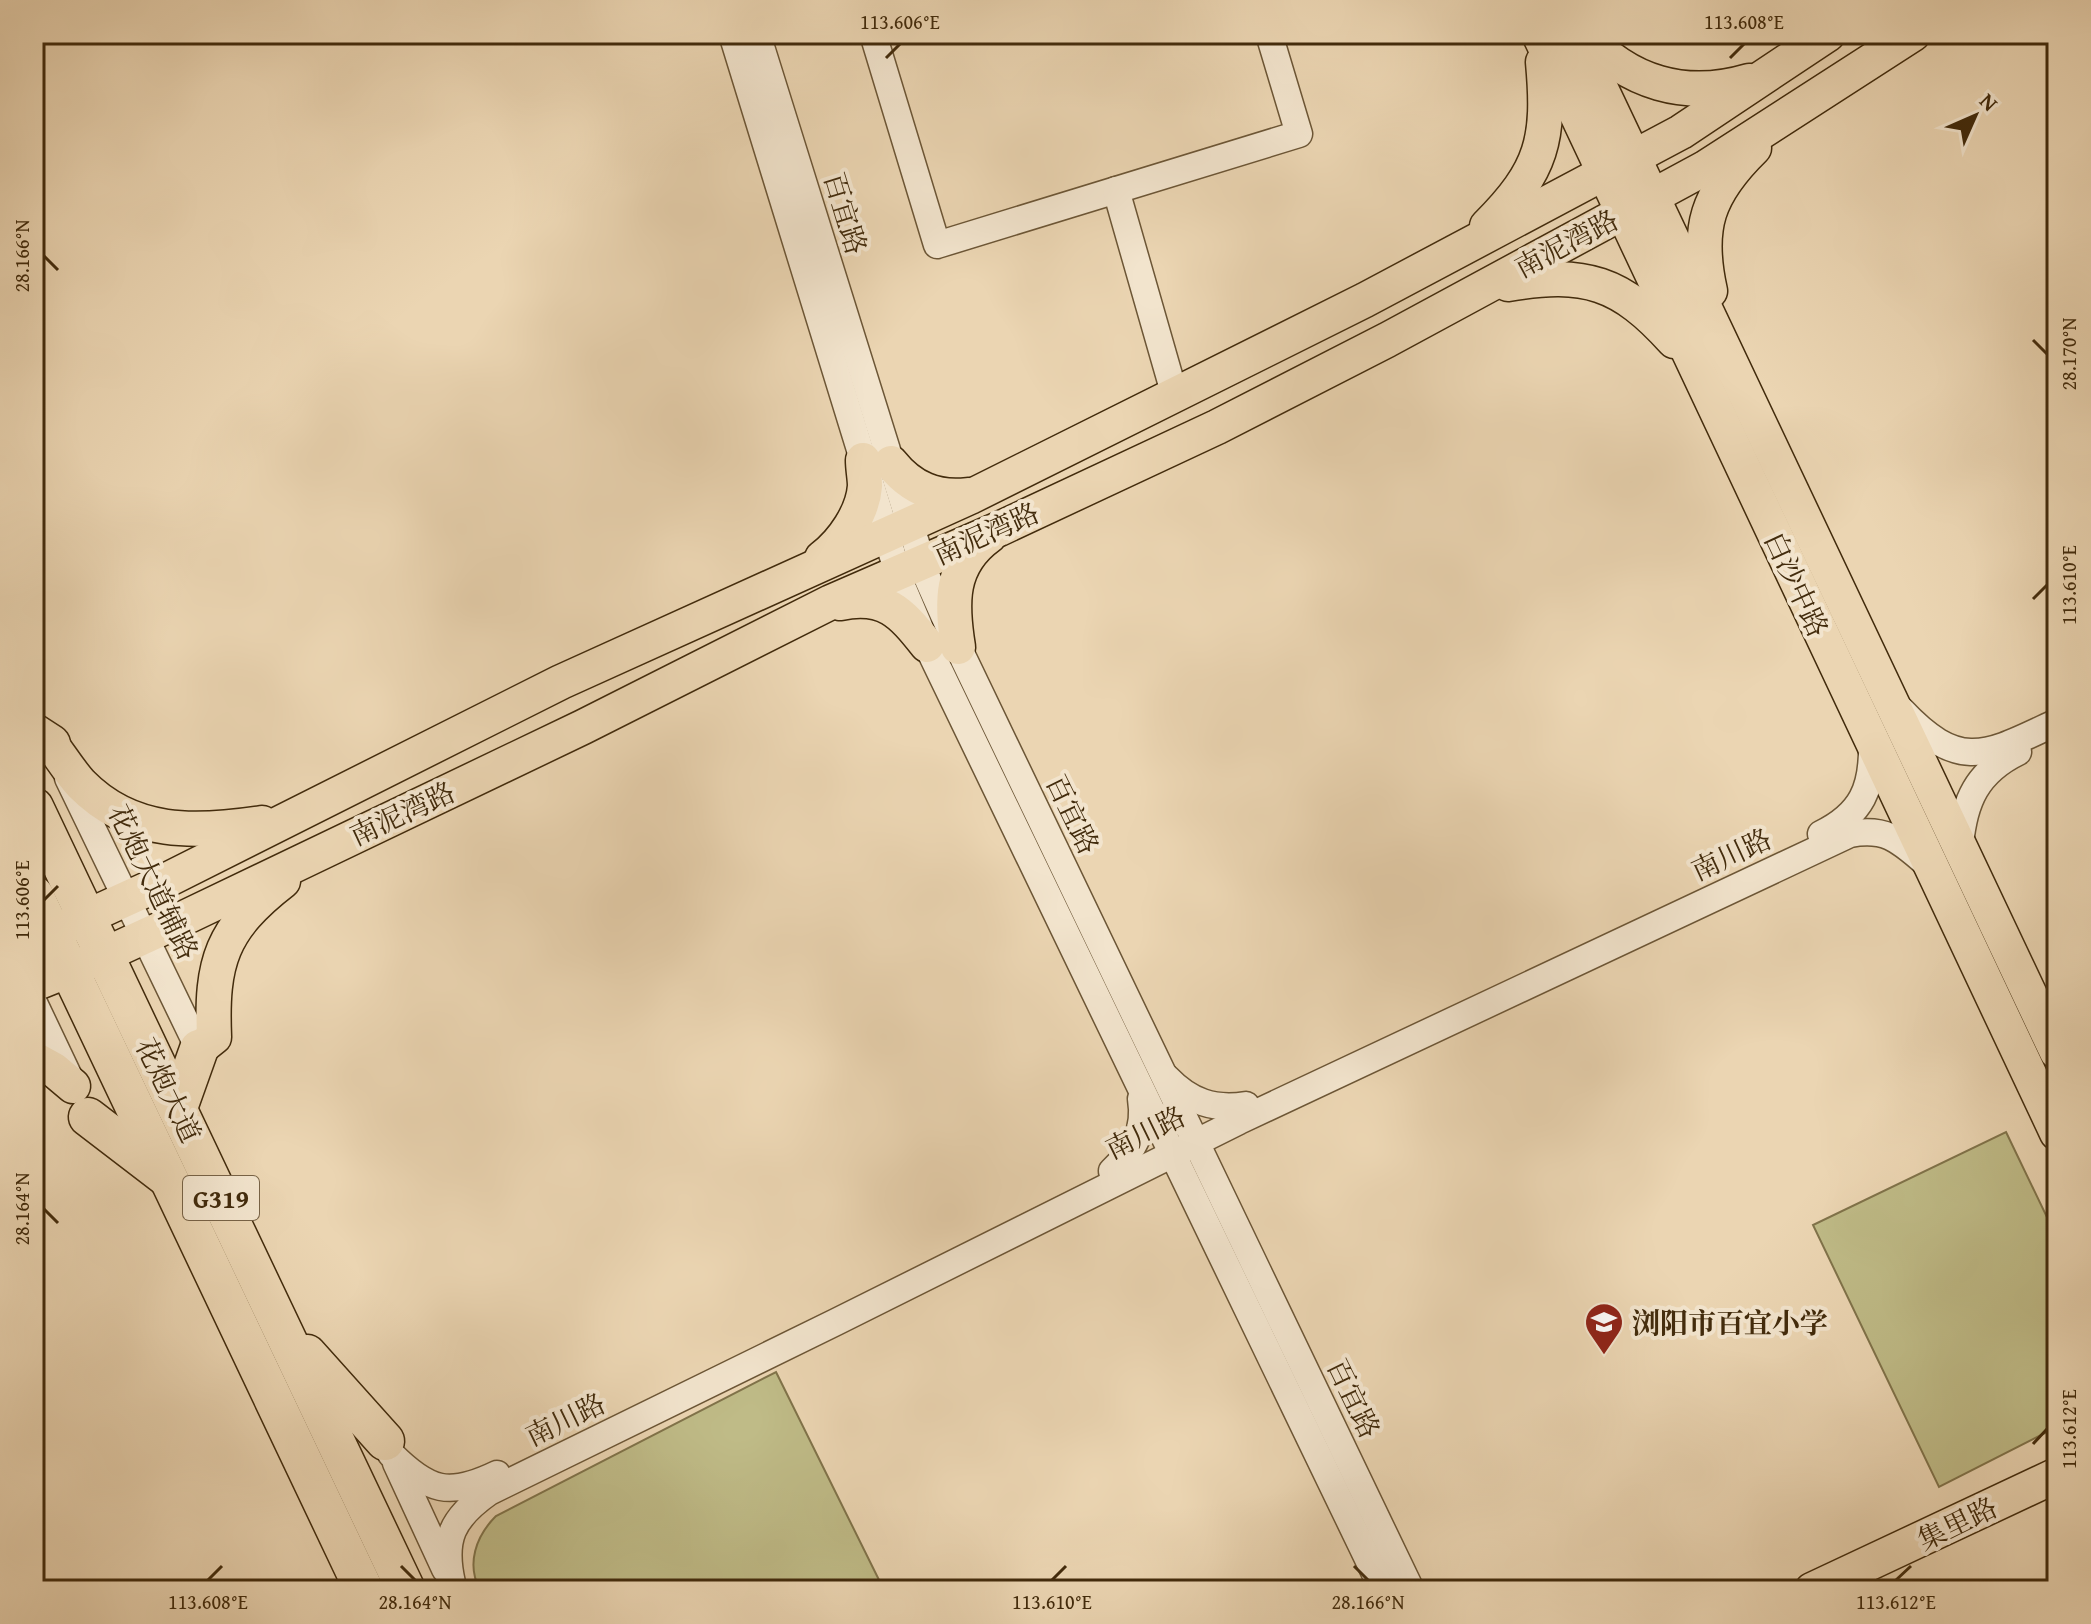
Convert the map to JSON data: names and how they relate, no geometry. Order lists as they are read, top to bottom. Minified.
{"streets":{"highway":["花炮大道","G319"],"main road":["南泥湾路","白沙中路","集里路"],"street":["百宜路","南川路","花炮大道辅路"]},"crossings":[["百宜路","南泥湾路"],["百宜路","南川路"],["南泥湾路","白沙中路"],["南泥湾路","花炮大道辅路"],["南泥湾路","花炮大道"],["白沙中路","南川路"]],"places":{"school or university":["浏阳市百宜小学"]},"north":"top right","coordinates":["113.606°E","113.608°E","28.166°N","28.170°N","113.610°E","28.164°N","113.612°E"]}
